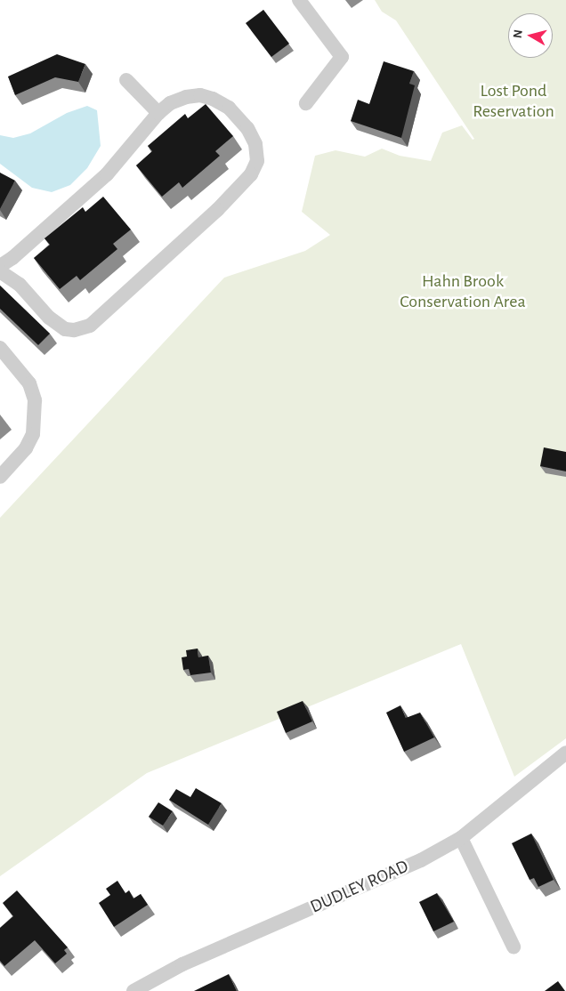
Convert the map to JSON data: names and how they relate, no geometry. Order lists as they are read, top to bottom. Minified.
{"streets":{"street":["DUDLEY ROAD"]},"parks":["Lost Pond Reservation","Hahn Brook Conservation Area"],"north":"left"}
